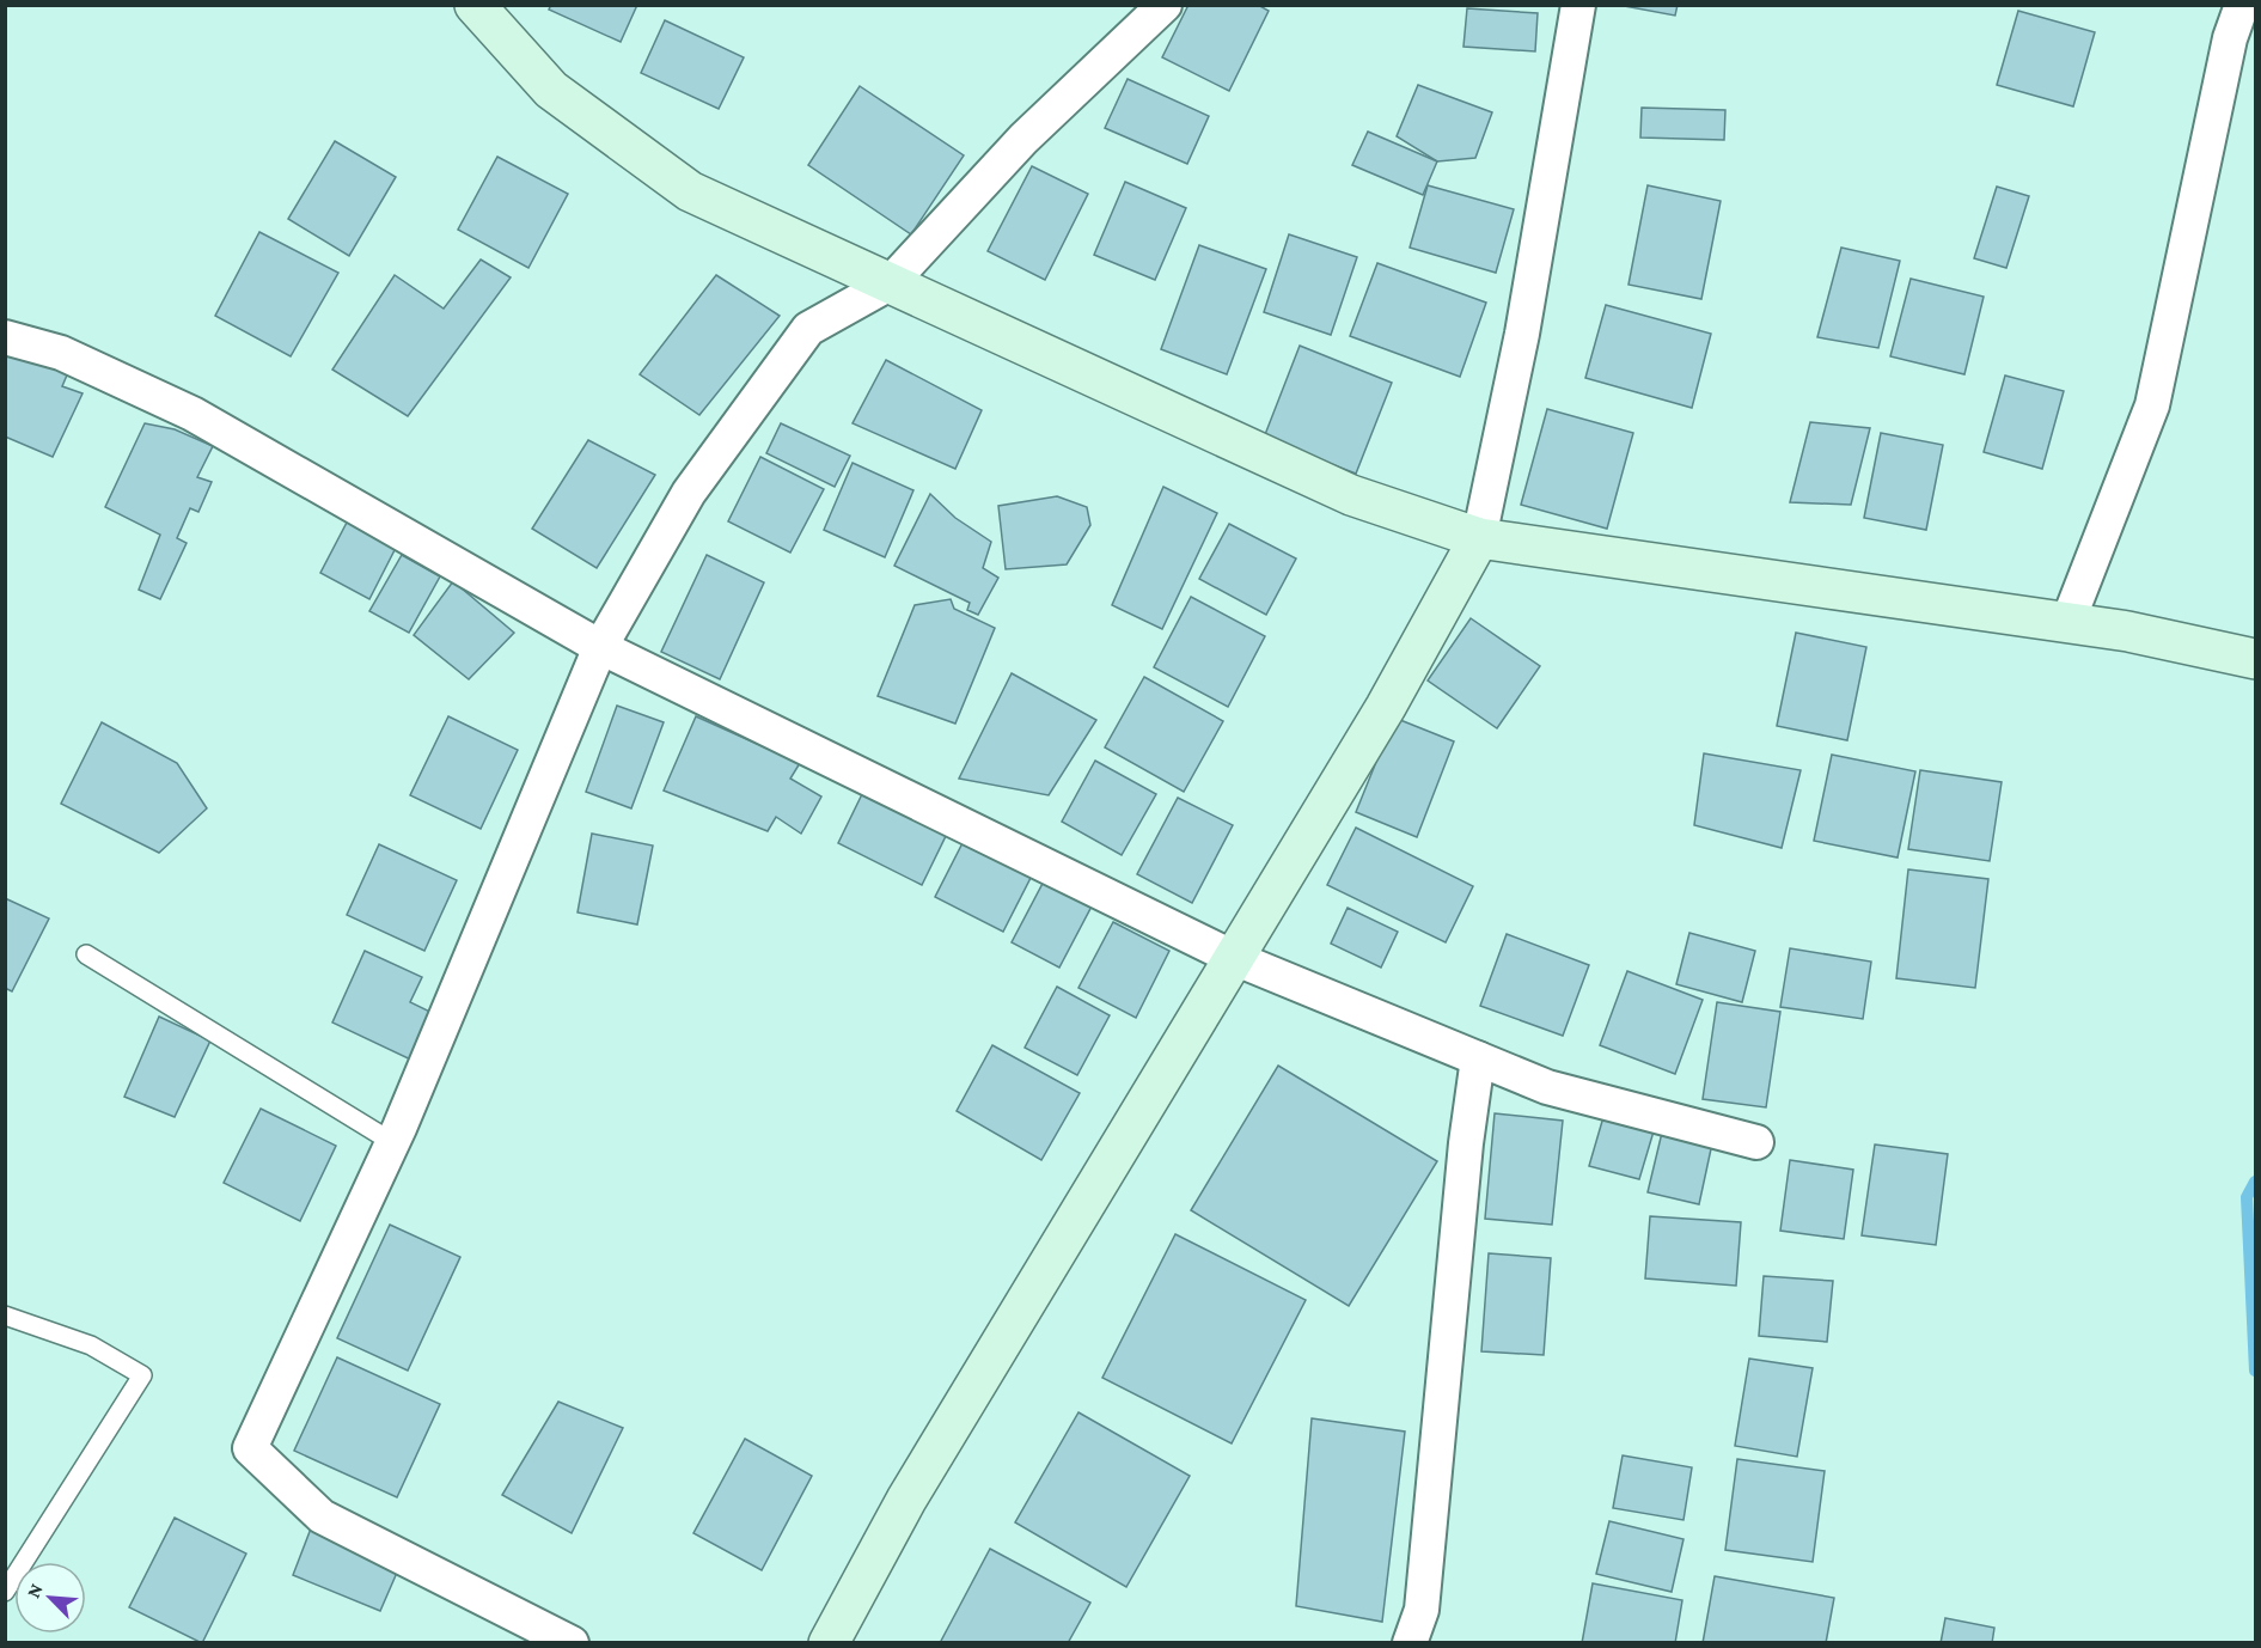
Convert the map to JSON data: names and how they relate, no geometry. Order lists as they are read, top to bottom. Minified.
{"north":"top left"}
